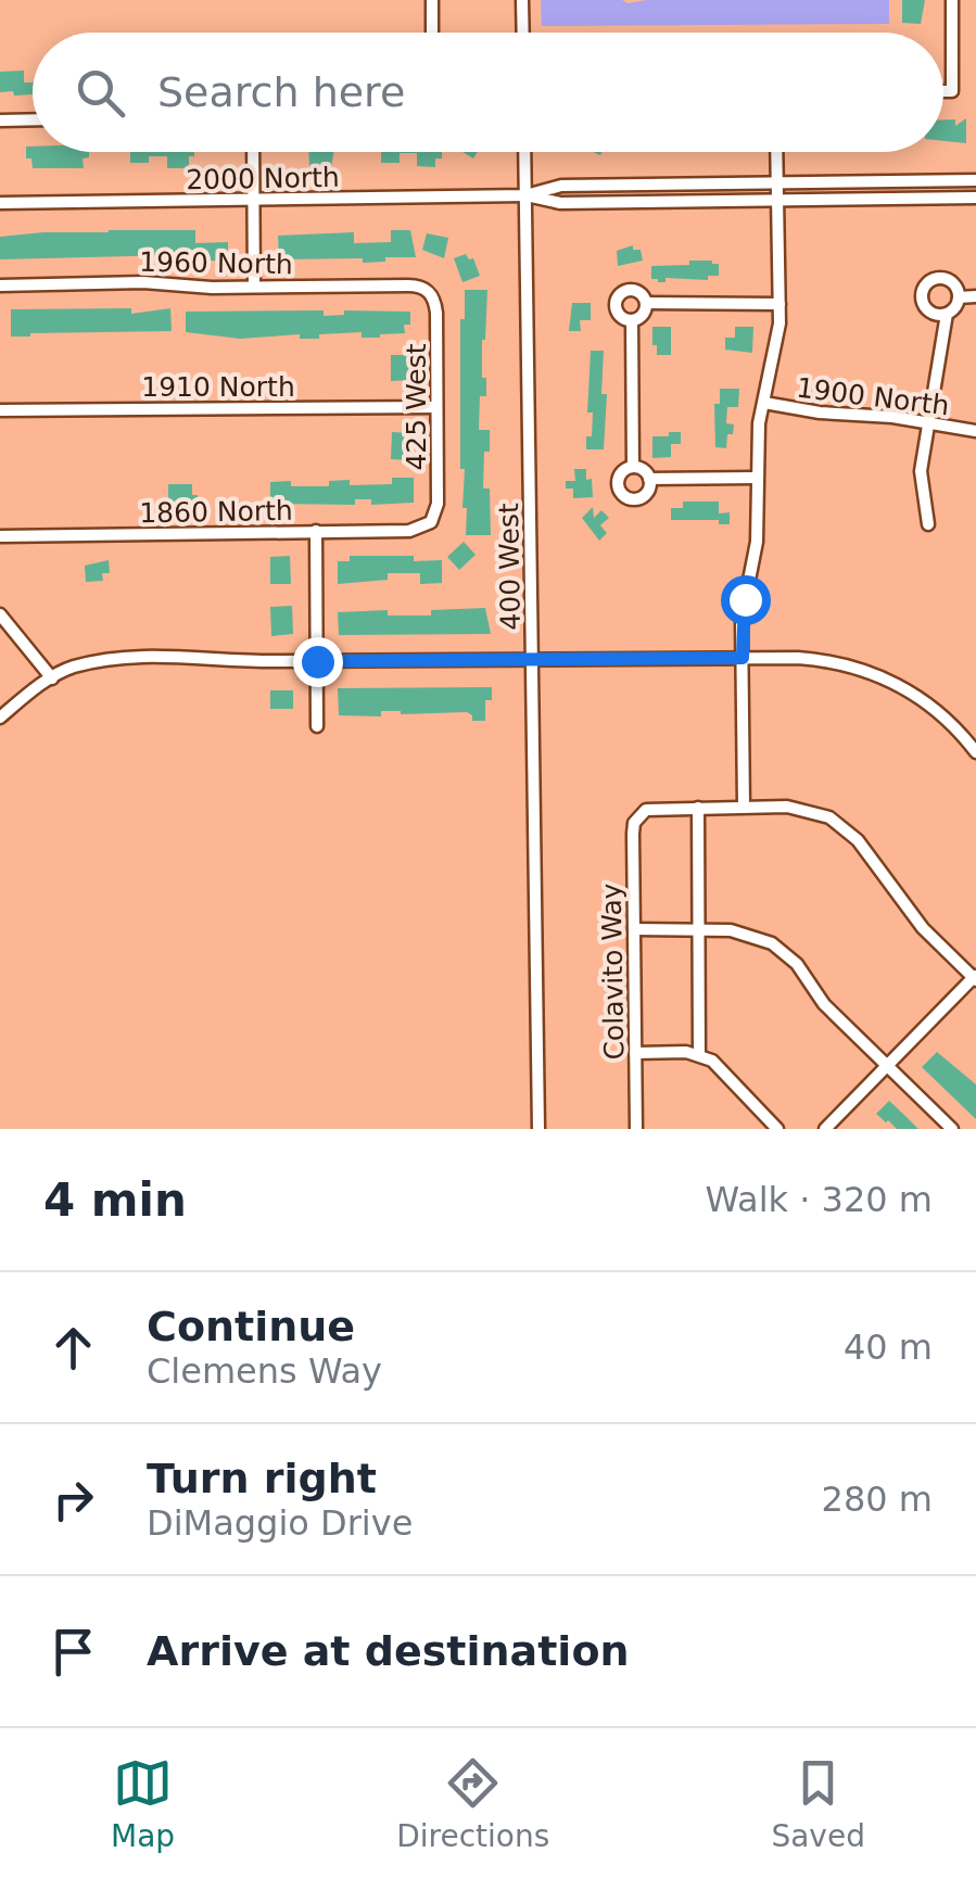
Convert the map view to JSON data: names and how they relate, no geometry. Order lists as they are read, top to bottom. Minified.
{"streets":{"street":["2000 North","1960 North","1910 North","1900 North","425 West","1860 North","400 West","Colavito Way"]},"crossings":[["2000 North","400 West"],["1960 North","425 West"],["1910 North","425 West"],["425 West","1860 North"]],"page":{"search":"Search here","heading":["4 min","Walk · 320 m"],"list":[["Continue","Clemens Way","40 m"],["Turn right","DiMaggio Drive","280 m"],"Arrive at destination"],"nav":["Map","Directions","Saved"]}}
